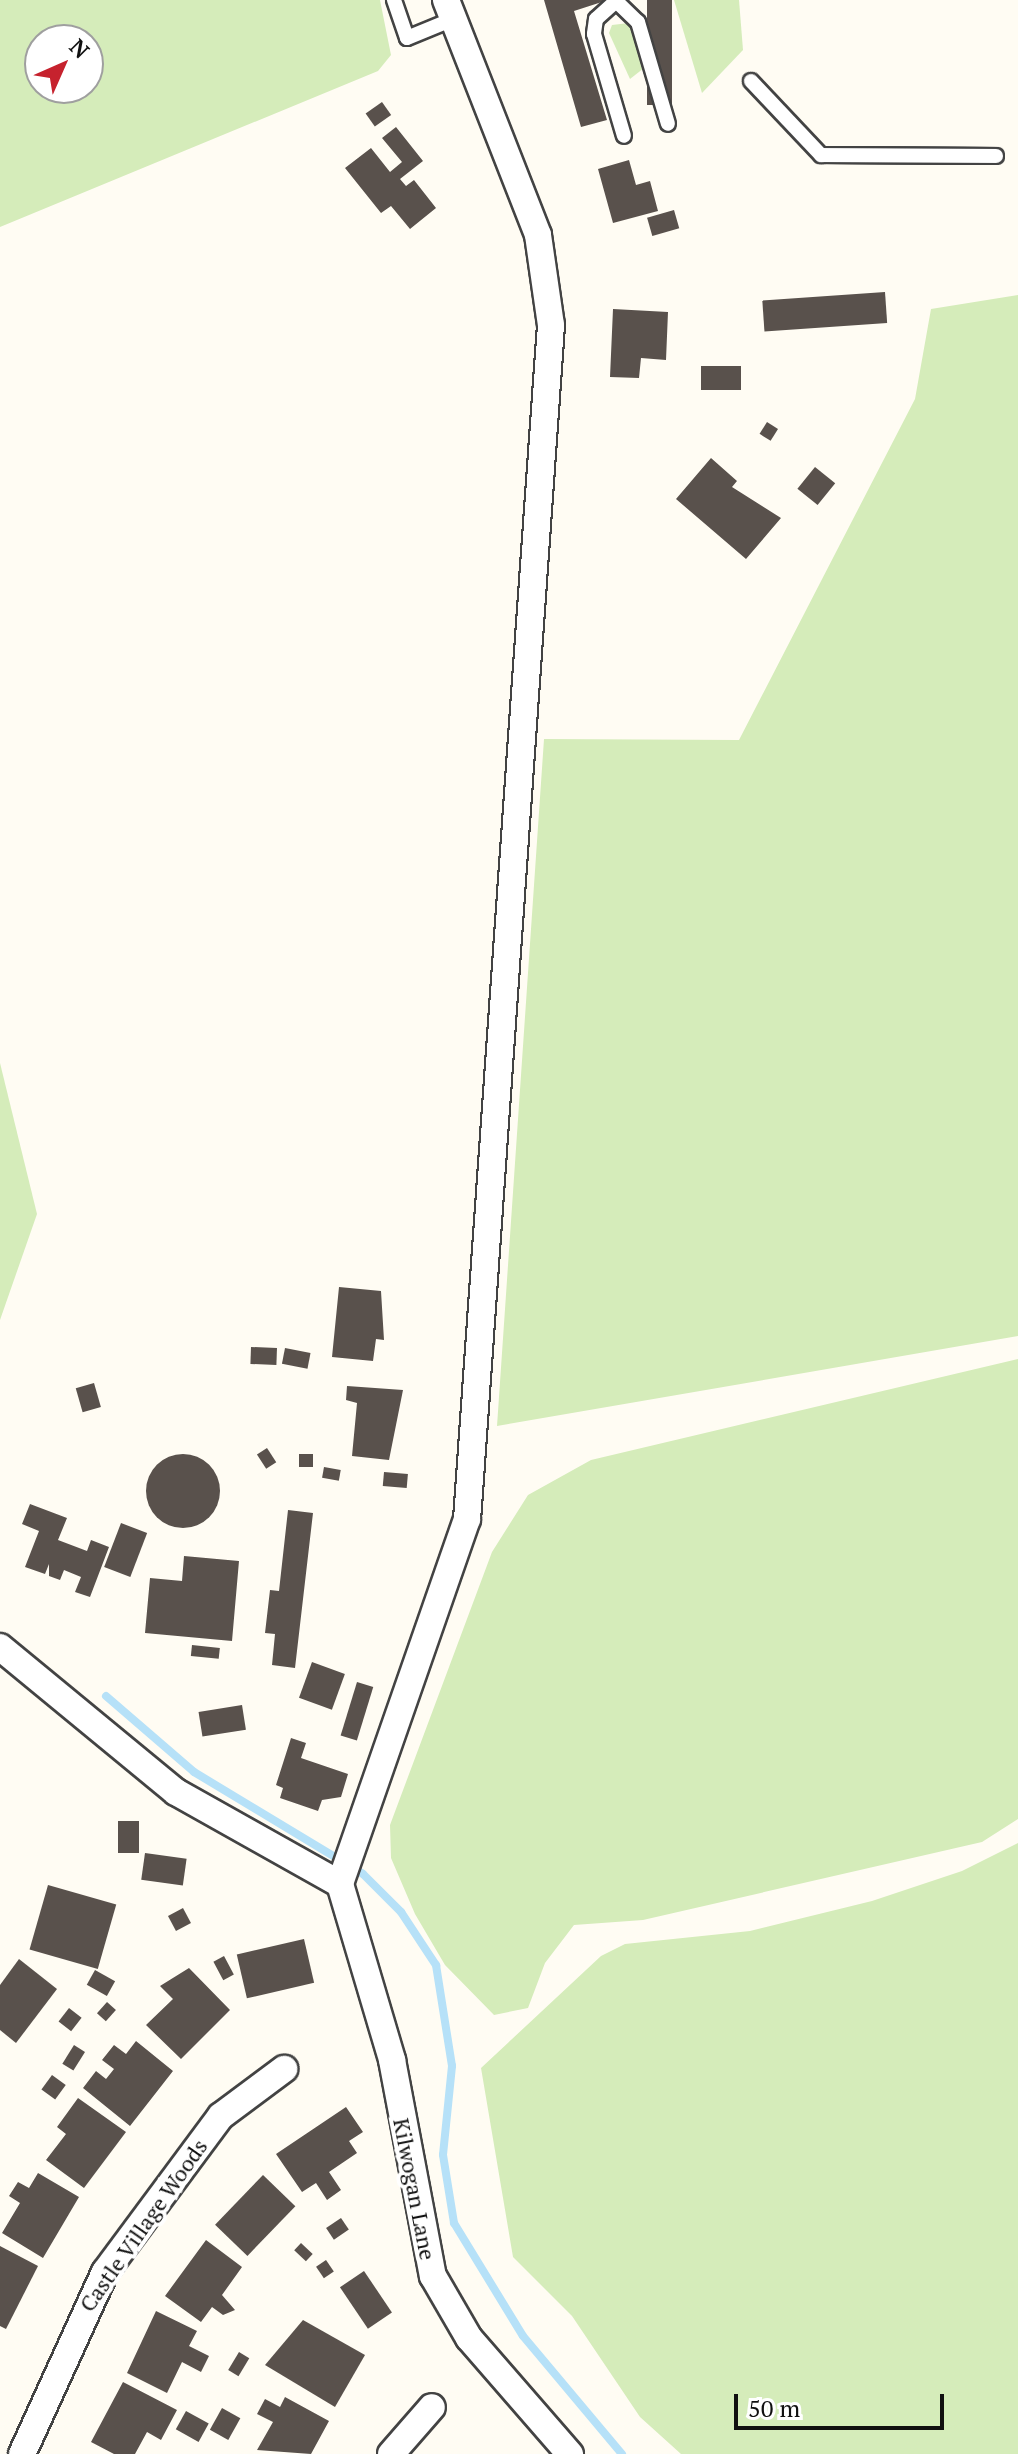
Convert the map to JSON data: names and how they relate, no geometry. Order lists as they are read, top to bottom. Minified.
{"streets":{"street":["Kilwogan Lane","Castle Village Woods"]},"scale_bar":"50 m","north":"top right"}
